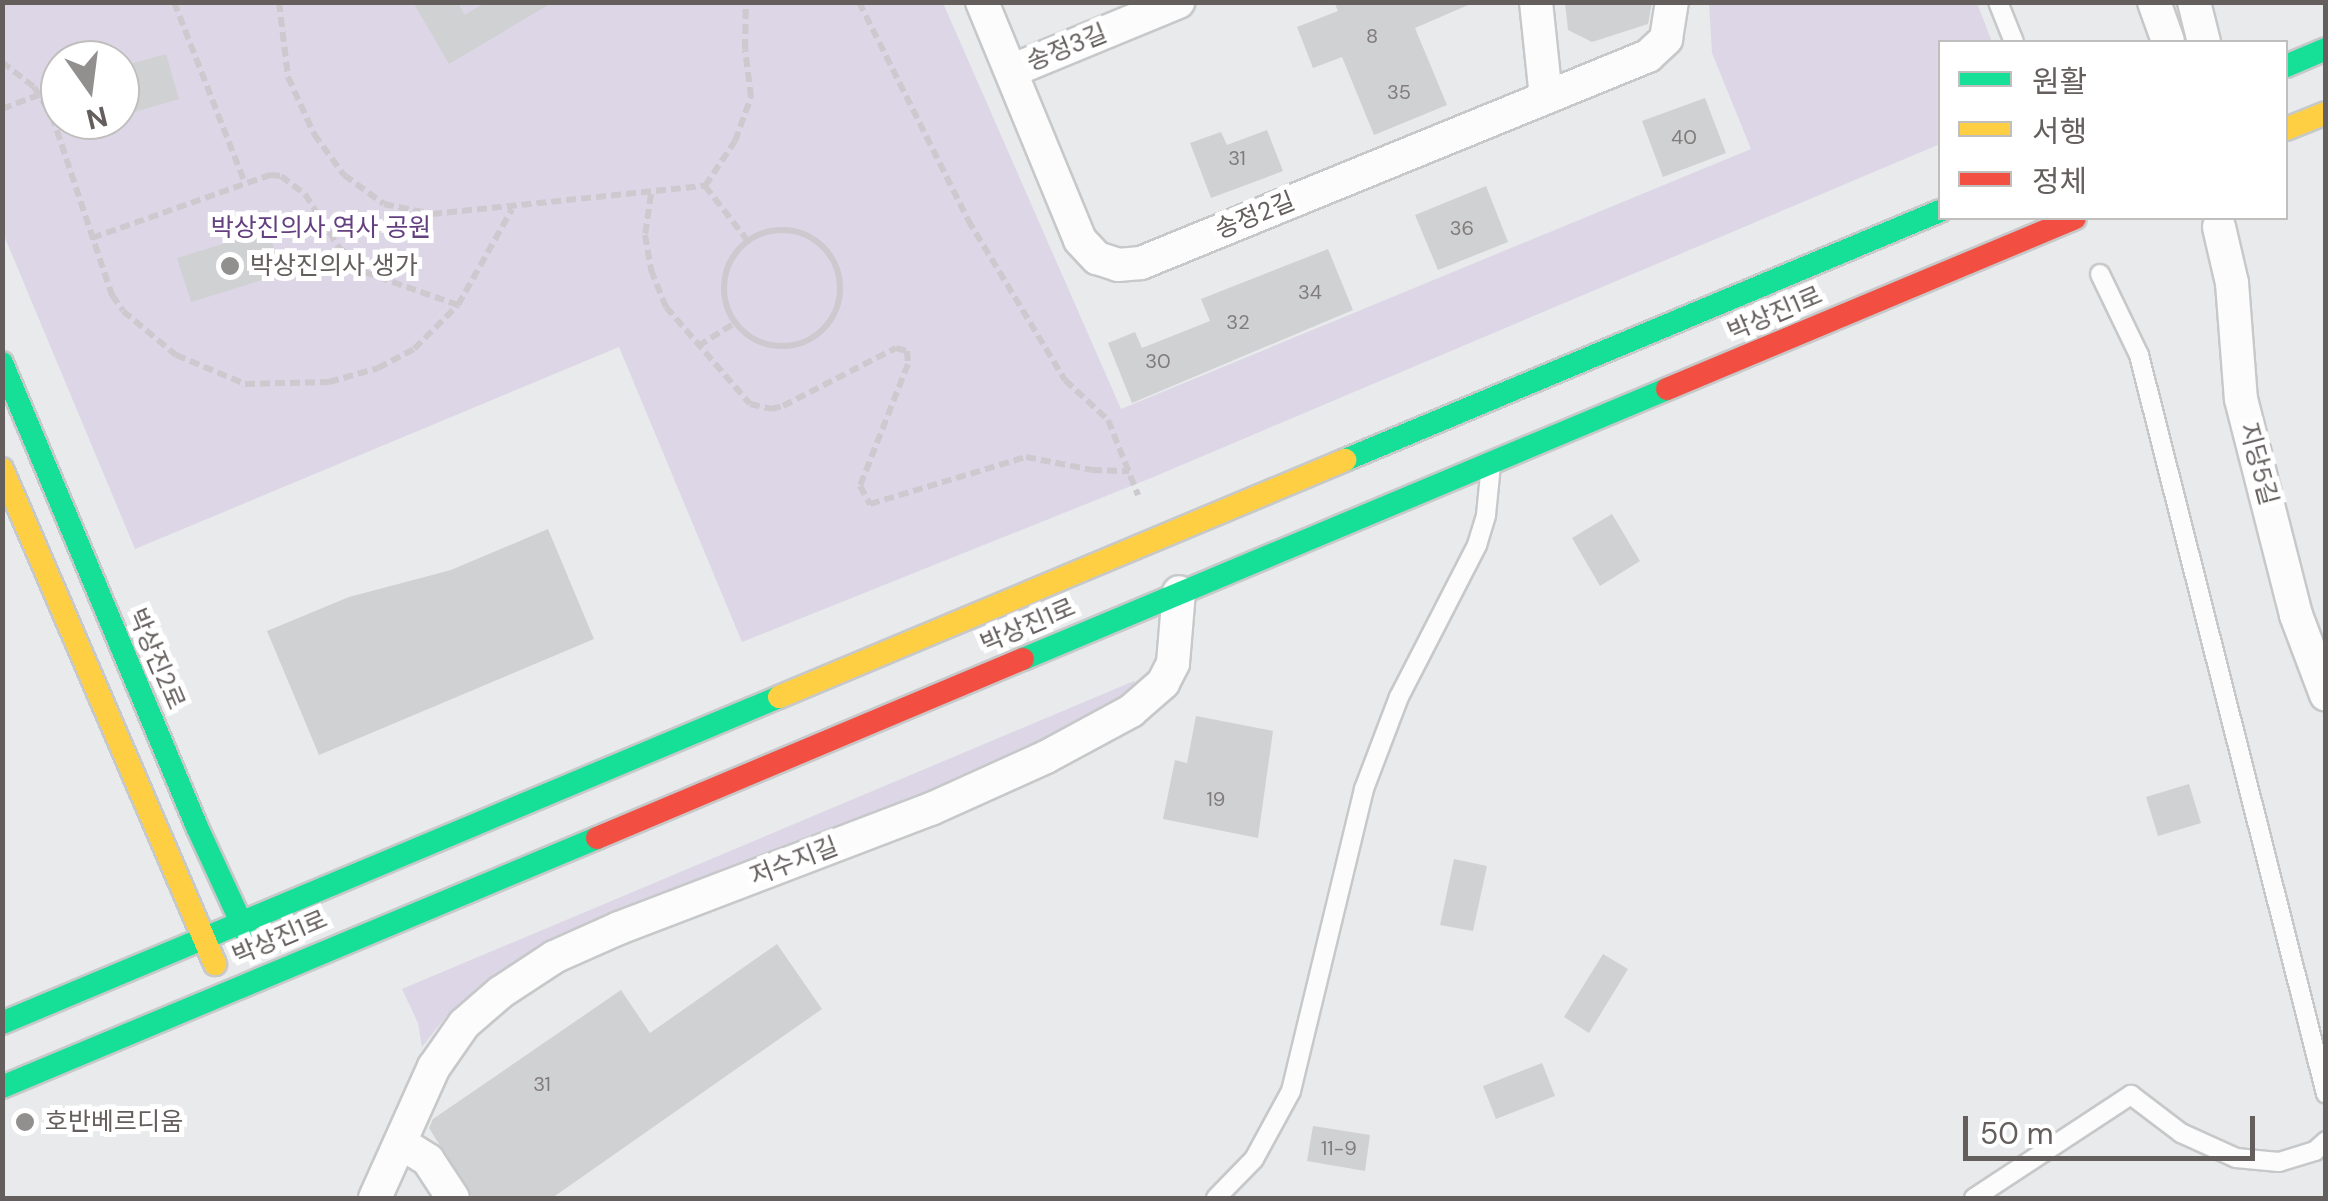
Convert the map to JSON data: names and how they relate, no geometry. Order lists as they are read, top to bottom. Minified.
{"streets":{"street":["송정3길","송정2길","박상진1로","지당5길","박상진2로","저수지길"]},"crossings":[["송정3길","송정2길"],["박상진1로","박상진2로"],["박상진1로","저수지길"]],"parks":["박상진의사 역사 공원"],"places":["박상진의사 생가","호반베르디움"],"house_numbers":["8","35","40","31","36","34","32","30","19","31","11-9"],"legend":["원활","서행","정체"],"scale_bar":"50 m","north":"bottom"}
